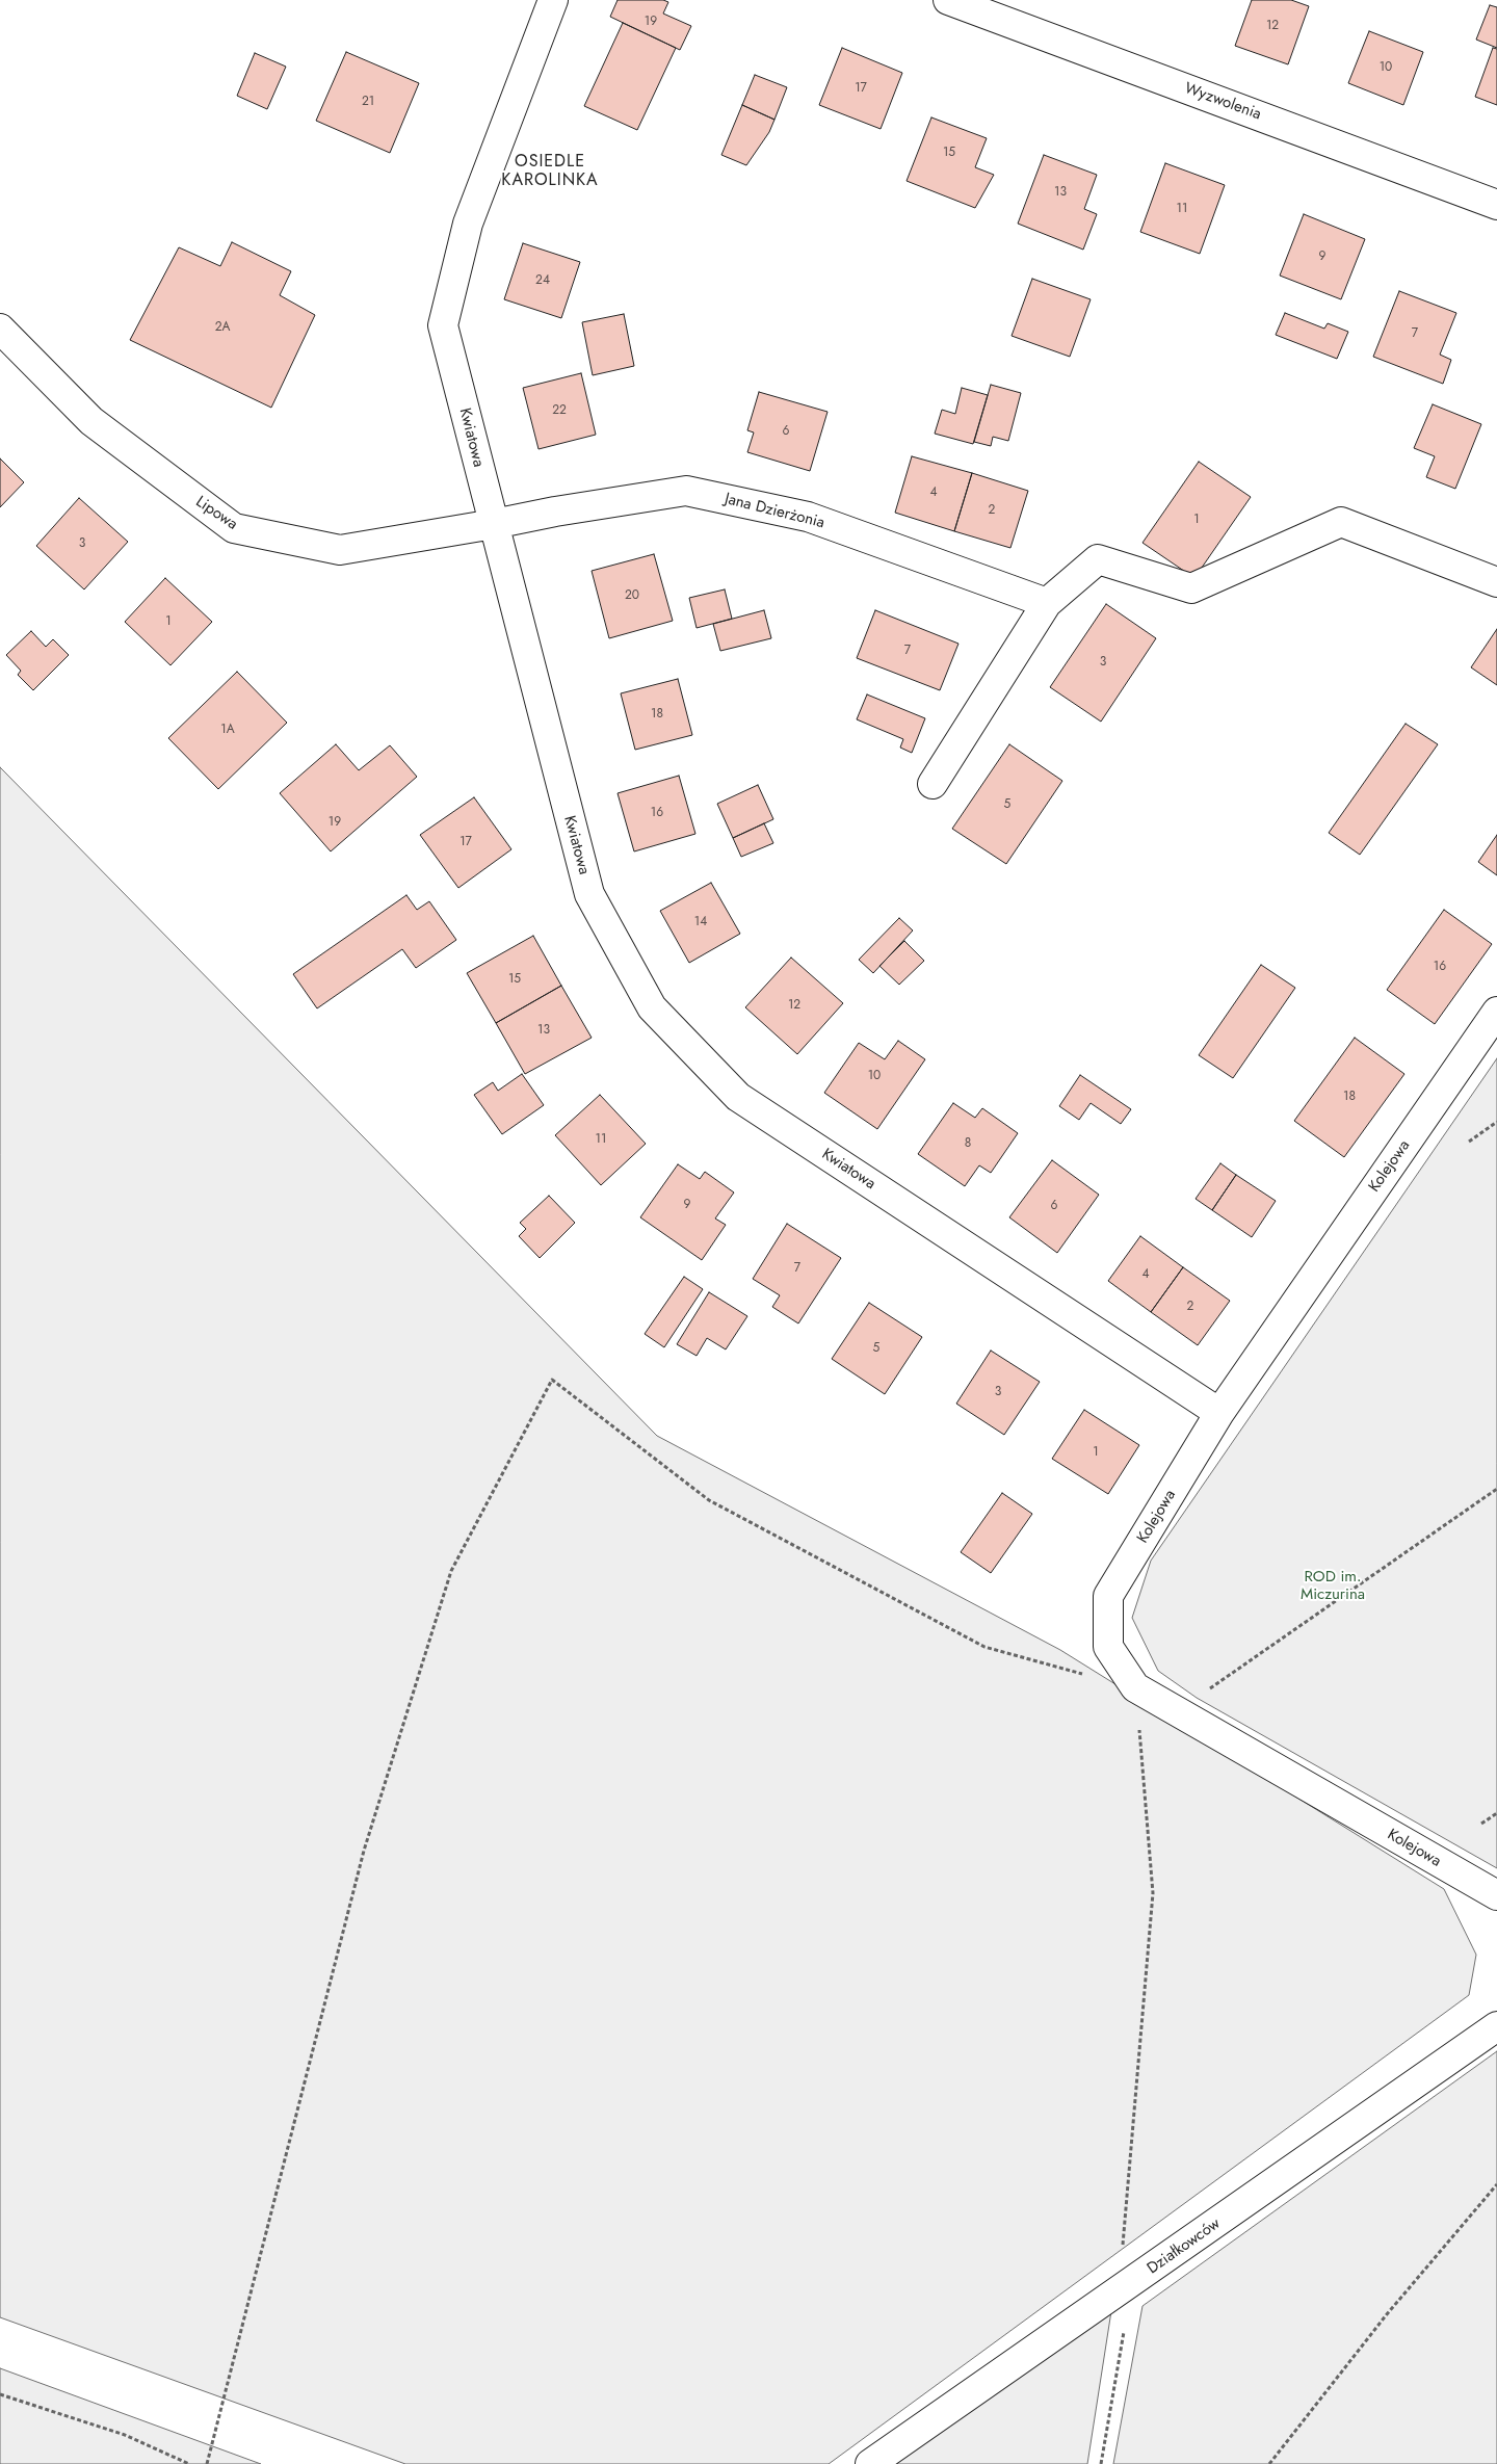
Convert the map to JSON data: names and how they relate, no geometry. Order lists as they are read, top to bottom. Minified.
{"streets":{"street":["Wyzwolenia","Kwiatowa","Jana Dzierżonia","Lipowa","Kolejowa","Działkowców"]},"crossings":[["Kwiatowa","Jana Dzierżonia"],["Kwiatowa","Lipowa"],["Kwiatowa","Kolejowa"],["Jana Dzierżonia","Lipowa"]],"districts":["OSIEDLE KAROLINKA"],"parks":["ROD im. Miczurina"],"house_numbers":["19","12","10","17","21","15","13","11","9","24","2A","7","22","6","4","2","1","3","20","1","7","3","18","1A","5","16","19","17","14","16","15","12","13","10","18","11","8","9","6","7","4","2","5","3","1"]}
